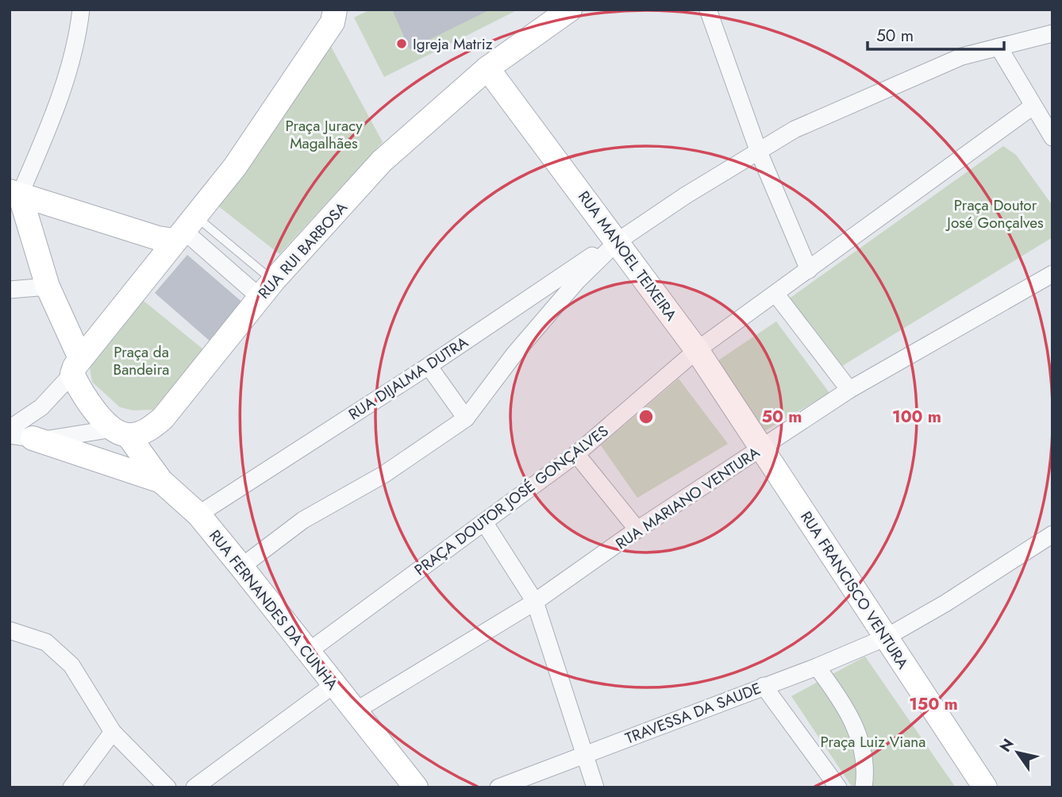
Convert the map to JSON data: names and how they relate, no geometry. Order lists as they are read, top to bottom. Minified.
{"streets":{"street":["RUA RUI BARBOSA","RUA MANOEL TEIXEIRA","RUA DIJALMA DUTRA","RUA MARIANO VENTURA","PRAÇA DOUTOR JOSÉ GONÇALVES","RUA FRANCISCO VENTURA","RUA FERNANDES DA CUNHA","TRAVESSA DA SAUDE"]},"crossings":[["RUA RUI BARBOSA","RUA MANOEL TEIXEIRA"],["RUA RUI BARBOSA","RUA FERNANDES DA CUNHA"],["RUA MANOEL TEIXEIRA","RUA DIJALMA DUTRA"],["RUA MANOEL TEIXEIRA","RUA MARIANO VENTURA"],["RUA MANOEL TEIXEIRA","PRAÇA DOUTOR JOSÉ GONÇALVES"],["RUA MANOEL TEIXEIRA","RUA FRANCISCO VENTURA"],["RUA DIJALMA DUTRA","RUA FERNANDES DA CUNHA"],["RUA MARIANO VENTURA","RUA FRANCISCO VENTURA"],["RUA MARIANO VENTURA","RUA FERNANDES DA CUNHA"],["PRAÇA DOUTOR JOSÉ GONÇALVES","RUA FERNANDES DA CUNHA"],["RUA FRANCISCO VENTURA","TRAVESSA DA SAUDE"]],"parks":["Praça Juracy Magalhães","Praça Doutor José Gonçalves","Praça da Bandeira","Praça Luiz Viana"],"places":["Igreja Matriz"],"scale_bar":"50 m","north":"top left","rings":["50 m","100 m","150 m"]}
